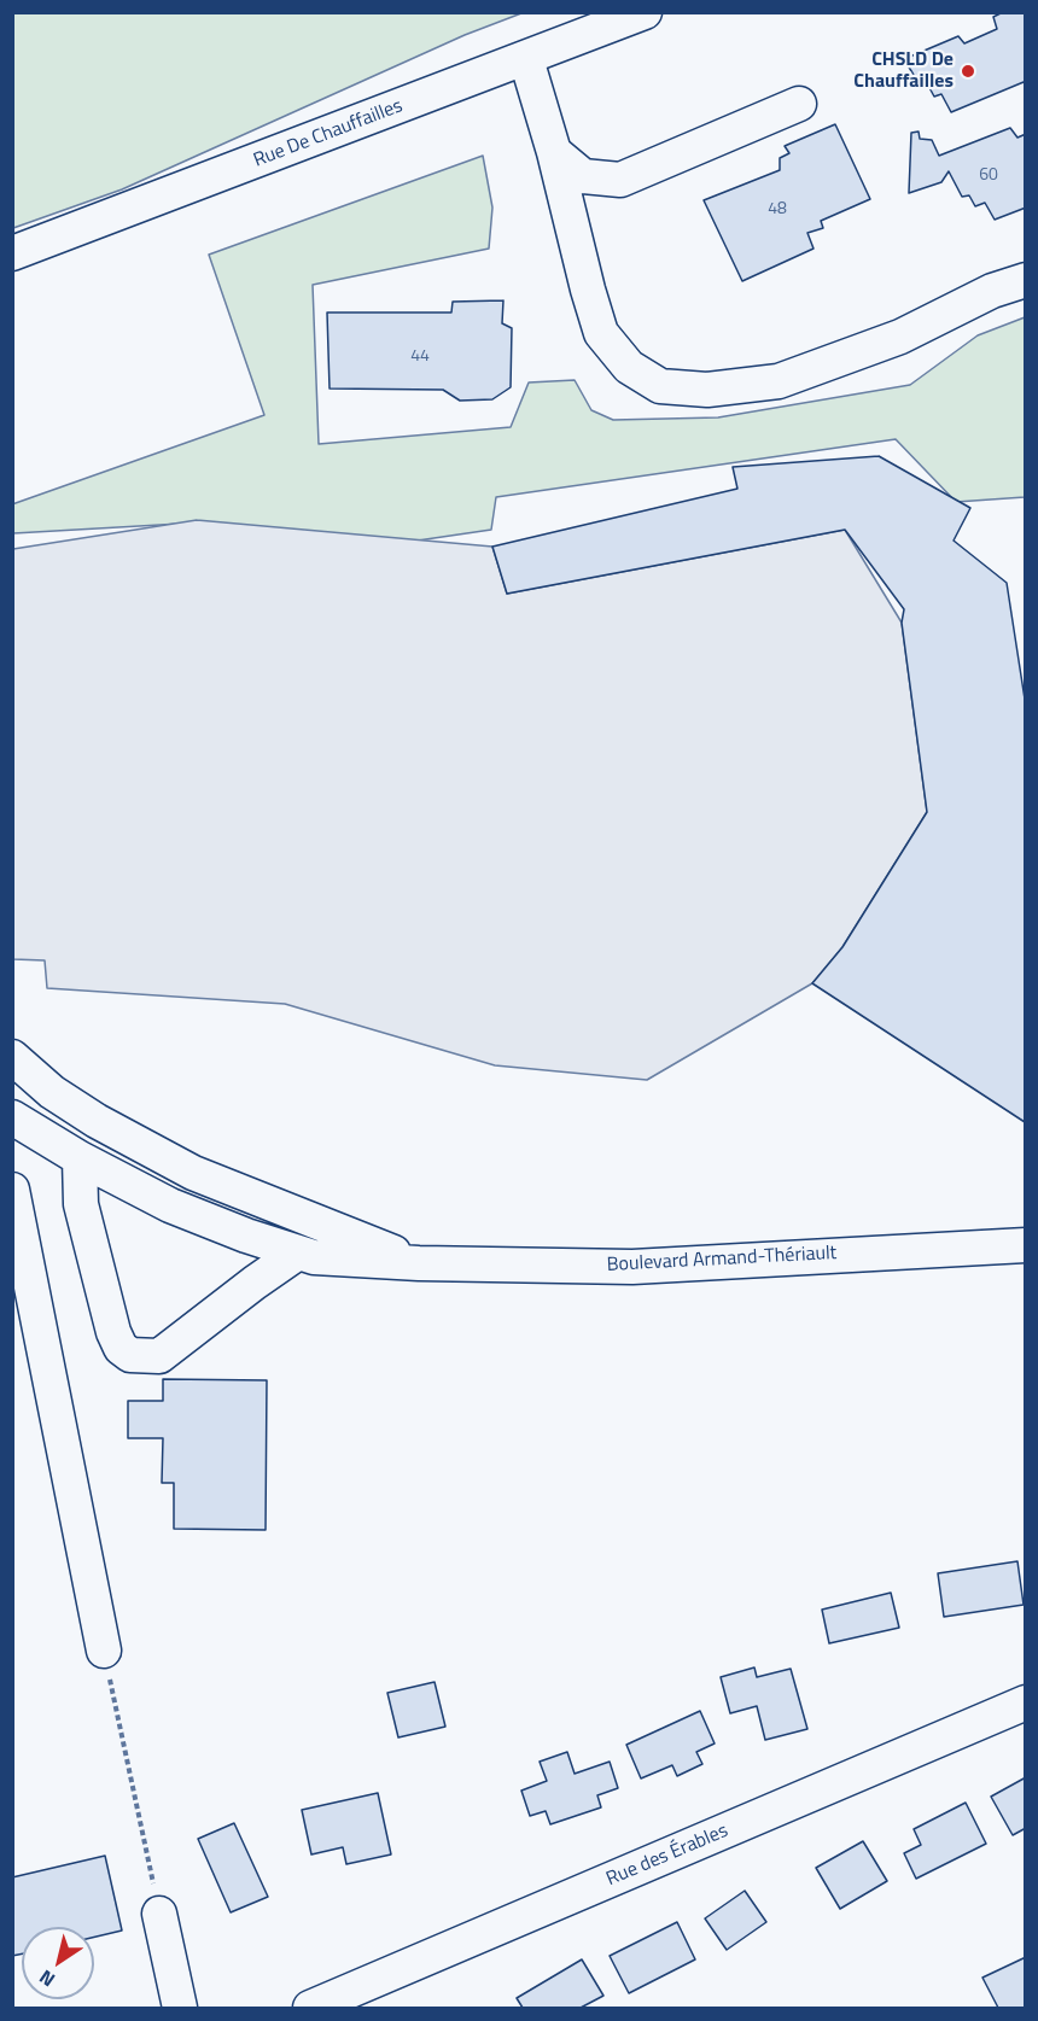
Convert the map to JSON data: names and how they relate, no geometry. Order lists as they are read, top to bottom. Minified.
{"streets":{"street":["Rue De Chauffailles","Boulevard Armand-Thériault","Rue des Érables"]},"places":["CHSLD De Chauffailles"],"house_numbers":["60","48","44"],"north":"bottom left"}
